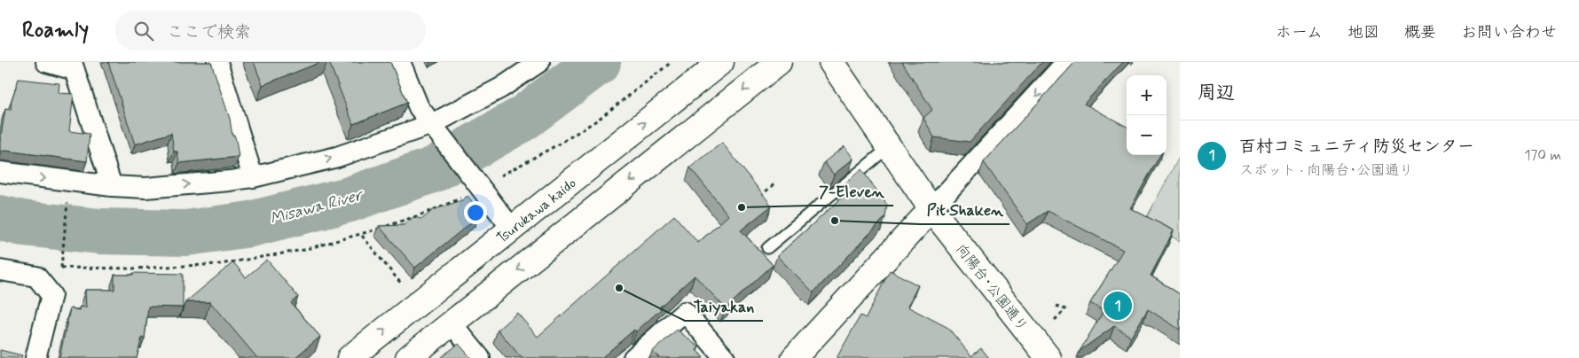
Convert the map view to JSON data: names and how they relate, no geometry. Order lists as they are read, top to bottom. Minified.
{"streets":{"main road":["Tsurukawa kaido","向陽台･公園通り"]},"water":["Misawa River"],"places":["7-Eleven","Pit Shaken","Taiyakan"],"page":{"header":"Roamly","search":"ここで検索","nav":["ホーム","地図","概要","お問い合わせ"],"heading":"周辺","map_buttons":["+","−"],"list":[{"mark":"1","name":"百村コミュニティ防災センター","note":"スポット · 向陽台･公園通り","value":"170 m"}],"pins":"1"}}
